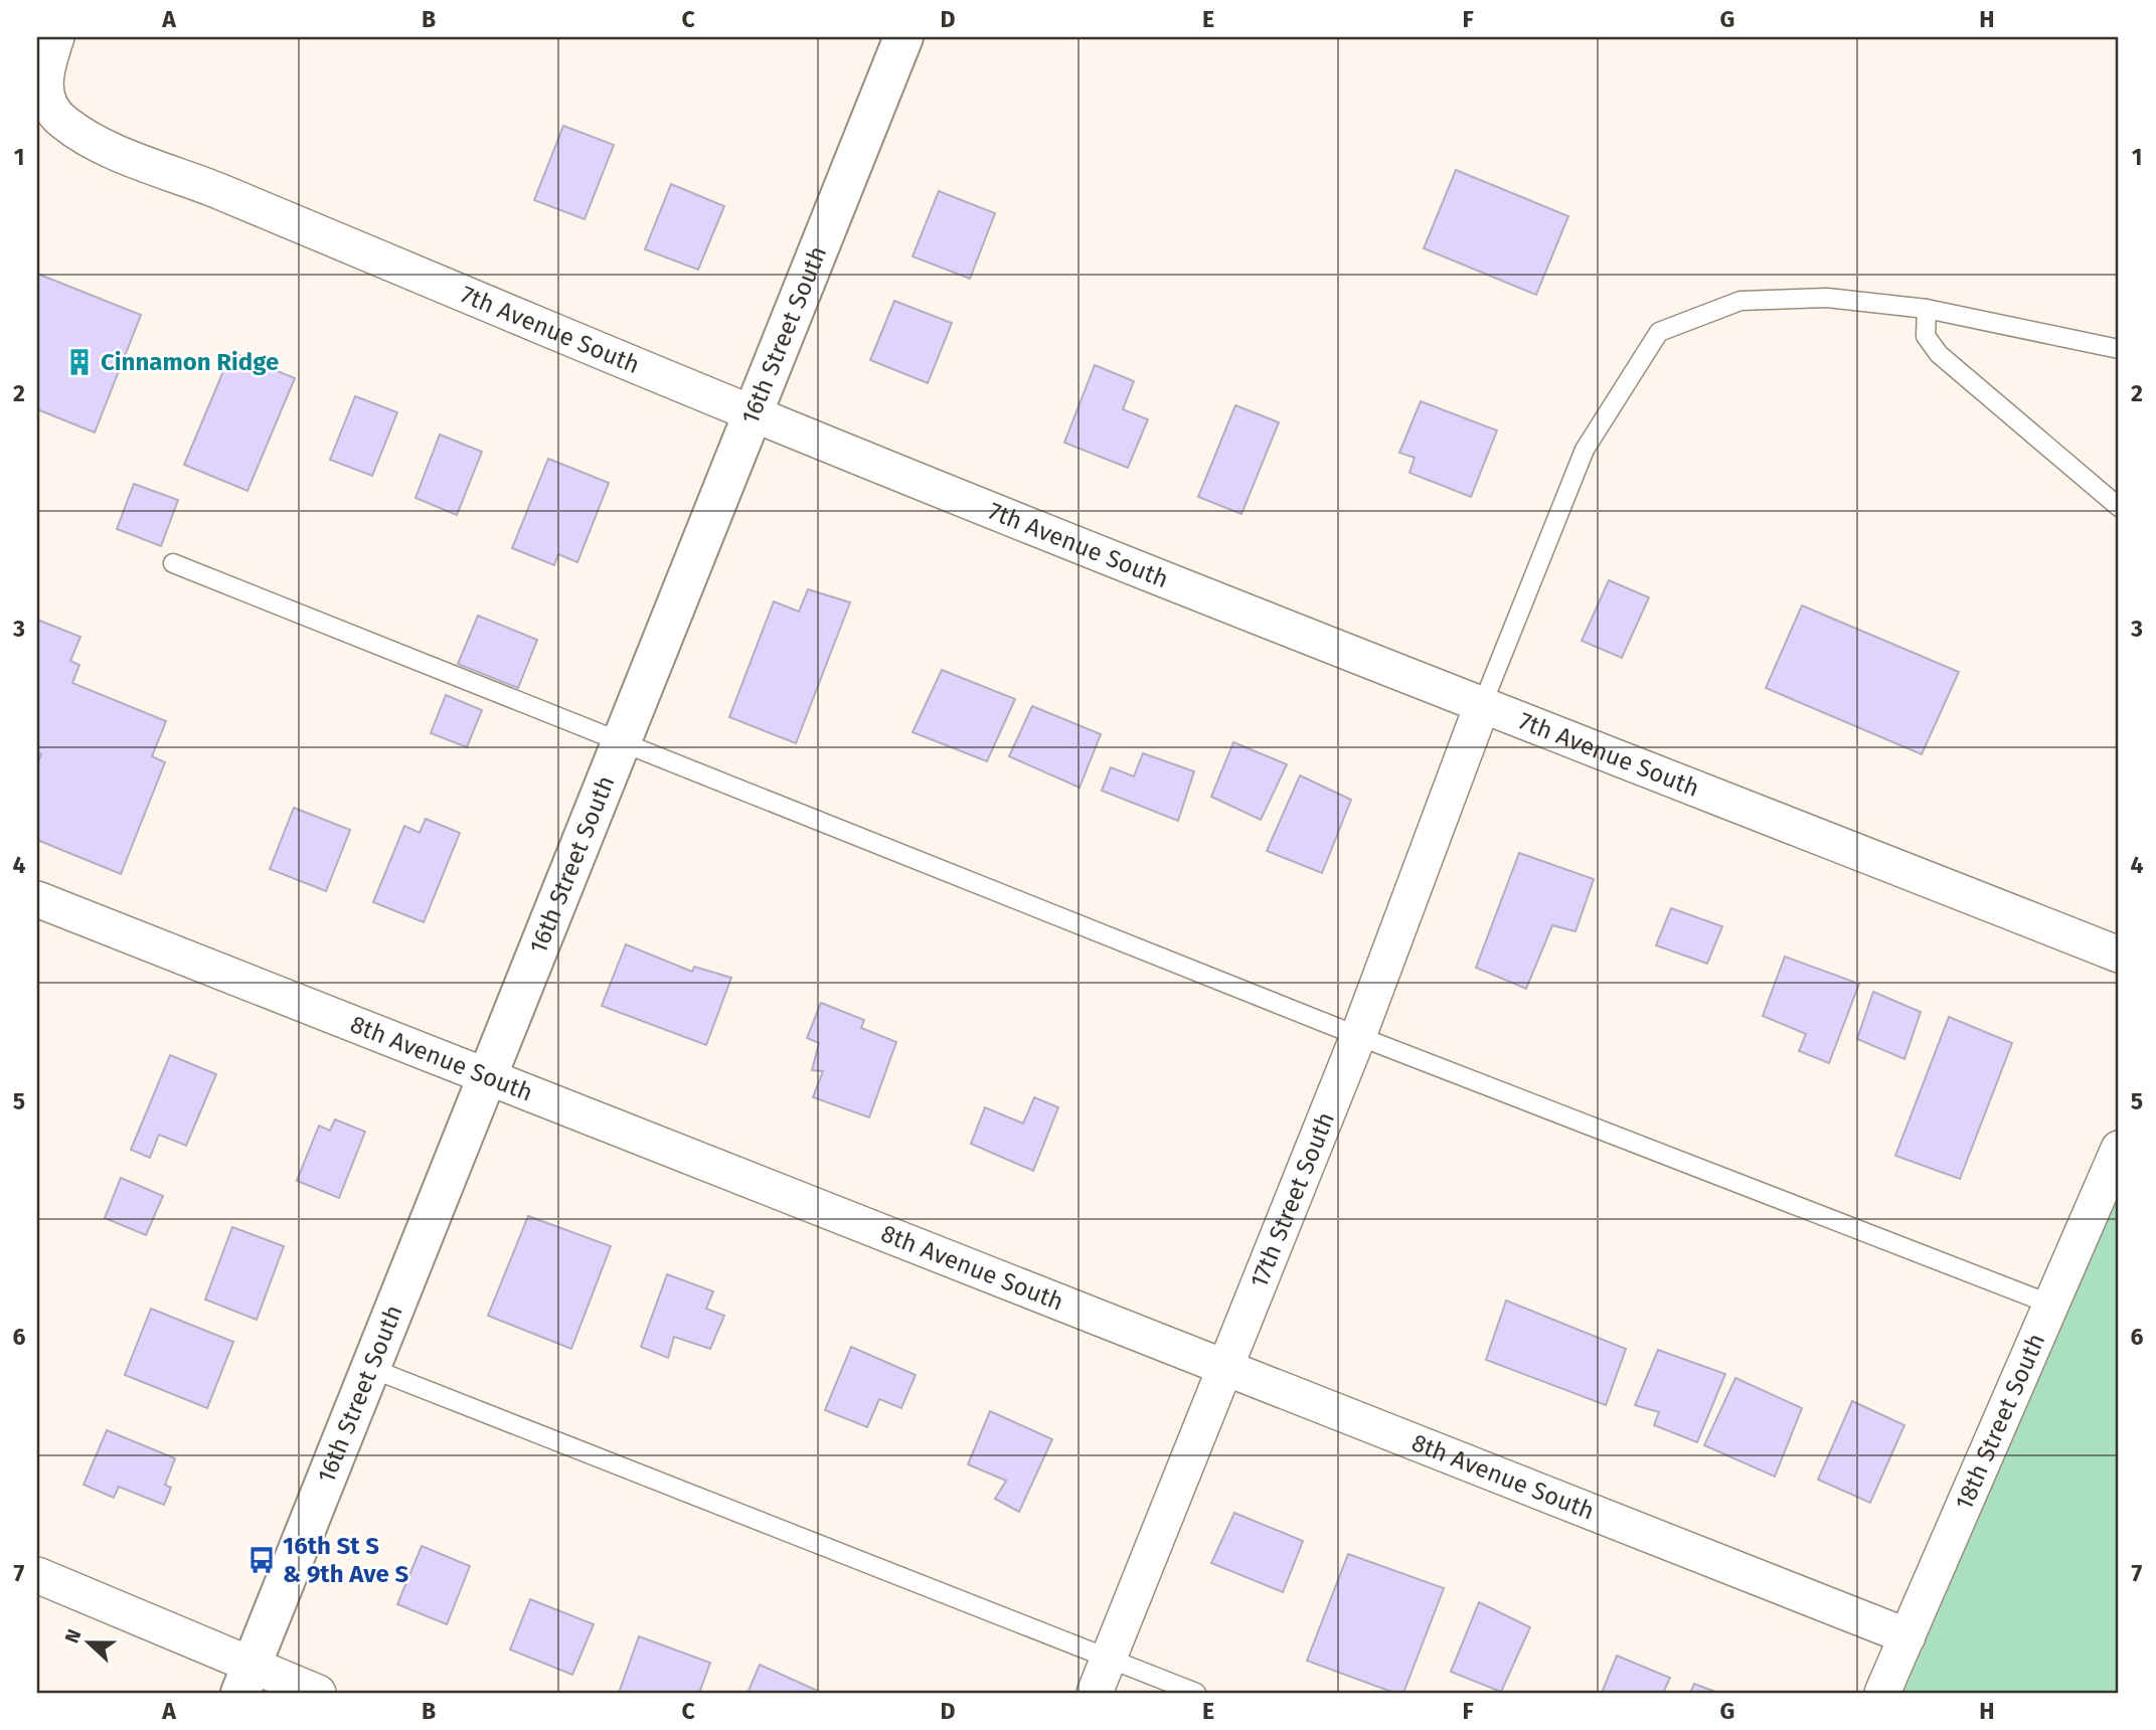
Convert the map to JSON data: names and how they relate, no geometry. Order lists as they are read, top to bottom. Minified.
{"streets":{"street":["7th Avenue South","16th Street South","8th Avenue South","17th Street South","18th Street South"]},"crossings":[["7th Avenue South","16th Street South"],["7th Avenue South","17th Street South"],["16th Street South","8th Avenue South"],["8th Avenue South","17th Street South"],["8th Avenue South","18th Street South"]],"places":{"building":["Cinnamon Ridge"],"bus stop":["16th St S & 9th Ave S"]},"north":"left","grid":{"columns":["A","B","C","D","E","F","G","H"],"rows":["1","2","3","4","5","6","7"]}}
